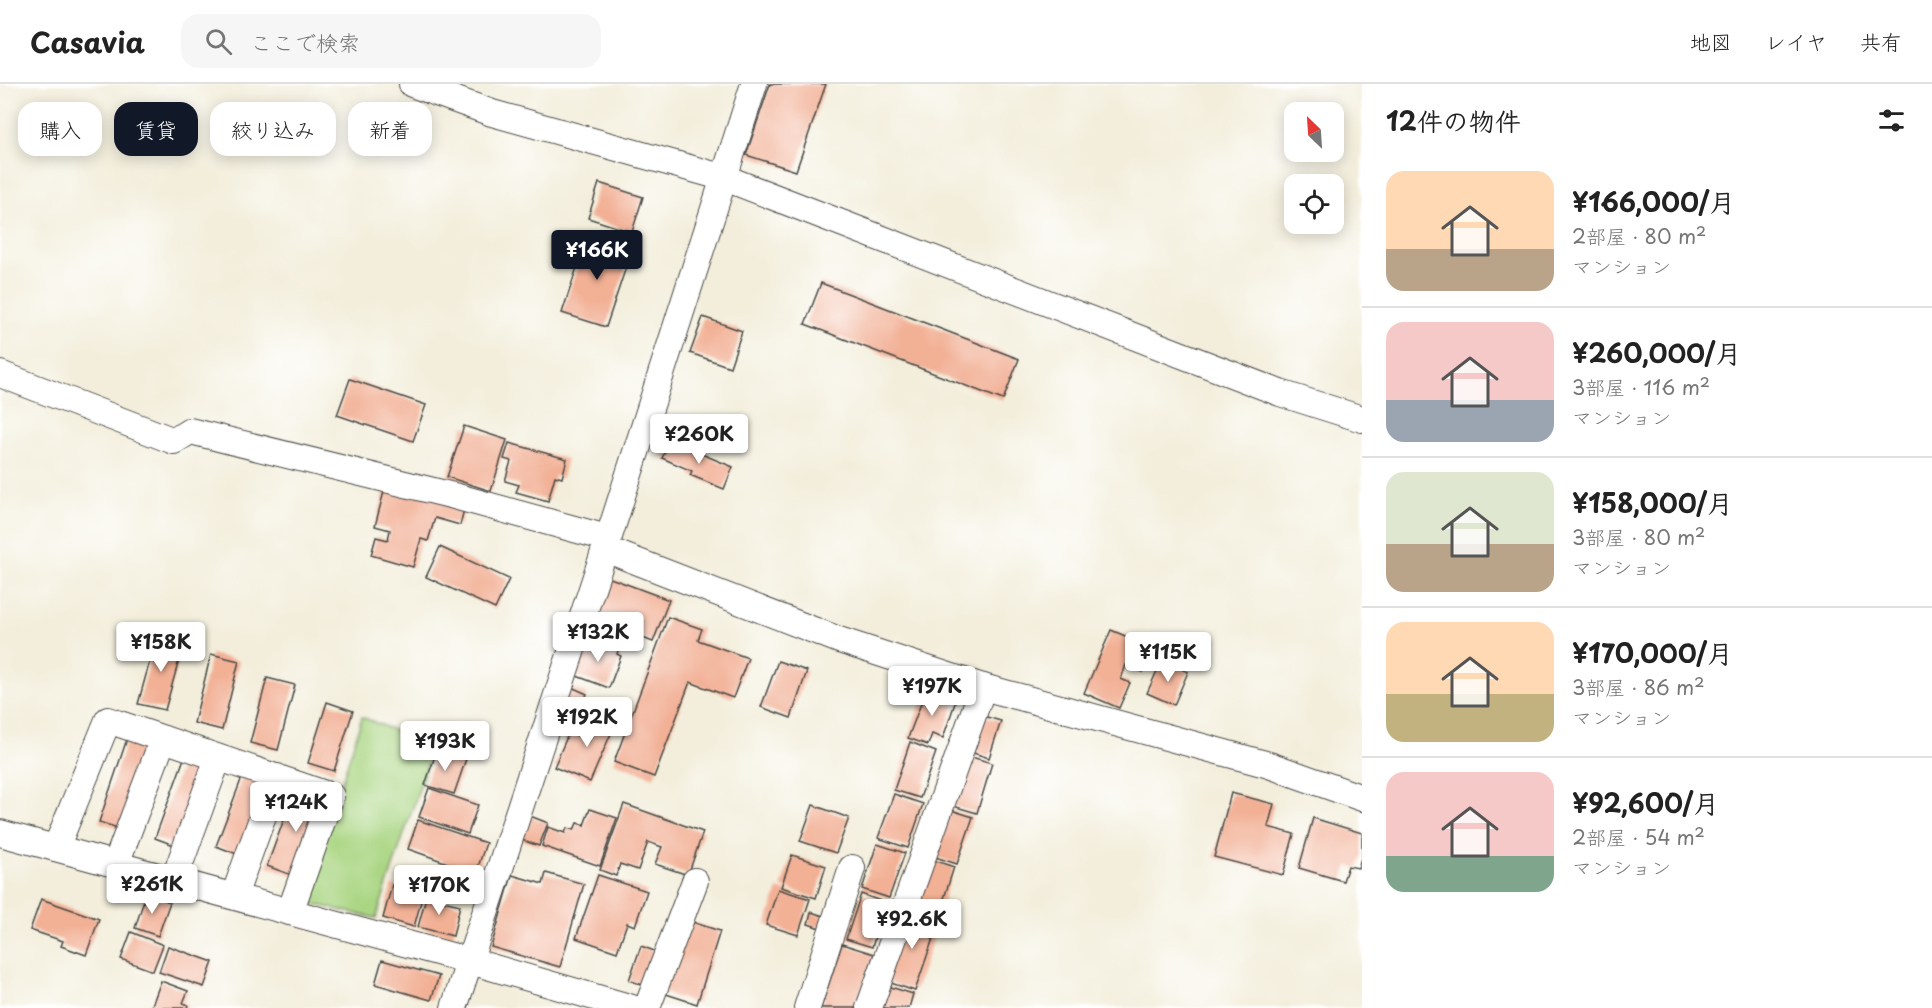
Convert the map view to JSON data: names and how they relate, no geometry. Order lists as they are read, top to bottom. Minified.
{"north":"top left","page":{"header":"Casavia","search":"ここで検索","nav":["地図","レイヤ","共有"],"heading":"12件の物件","chip":["購入","賃貸","絞り込み","新着"],"list":[{"name":"¥166,000/月","note":"2部屋 · 80 m² · マンション"},{"name":"¥260,000/月","note":"3部屋 · 116 m² · マンション"},{"name":"¥158,000/月","note":"3部屋 · 80 m² · マンション"},{"name":"¥170,000/月","note":"3部屋 · 86 m² · マンション"},{"name":"¥92,600/月","note":"2部屋 · 54 m² · マンション"}],"price":["¥166K","¥260K","¥132K","¥158K","¥115K","¥197K","¥192K","¥193K","¥124K","¥261K","¥170K","¥92.6K"]}}
